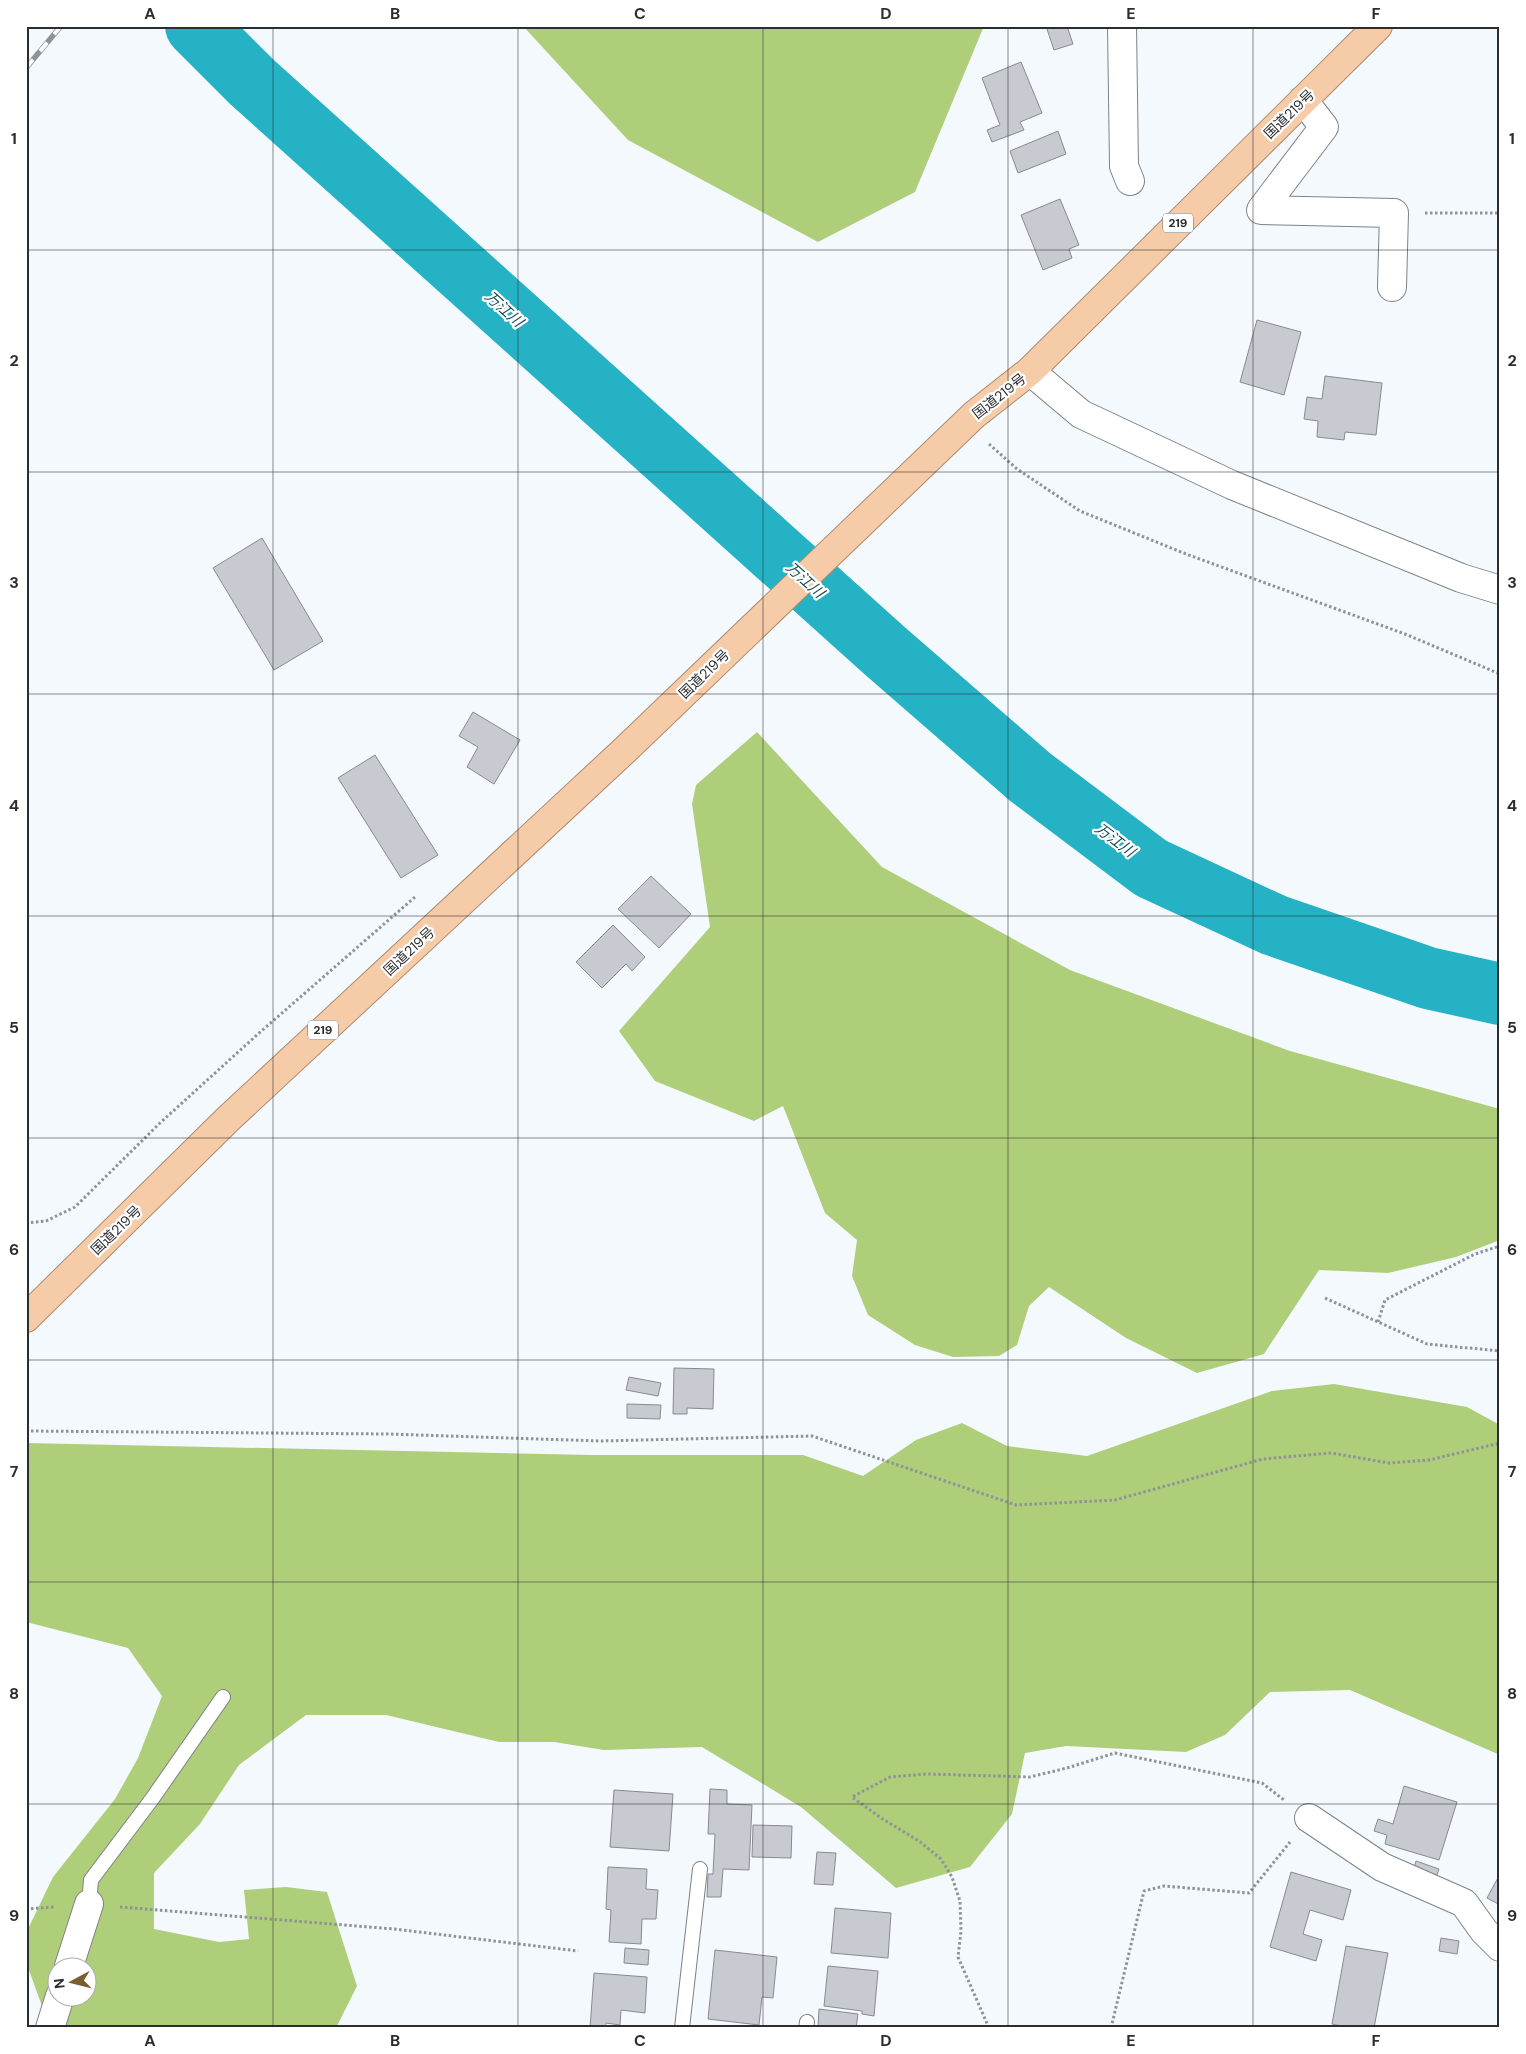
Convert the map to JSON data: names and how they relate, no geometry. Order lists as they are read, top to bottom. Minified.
{"streets":{"highway":["国道219号","219"]},"water":["万江川"],"north":"left","grid":{"columns":["A","B","C","D","E","F"],"rows":["1","2","3","4","5","6","7","8","9"]}}
